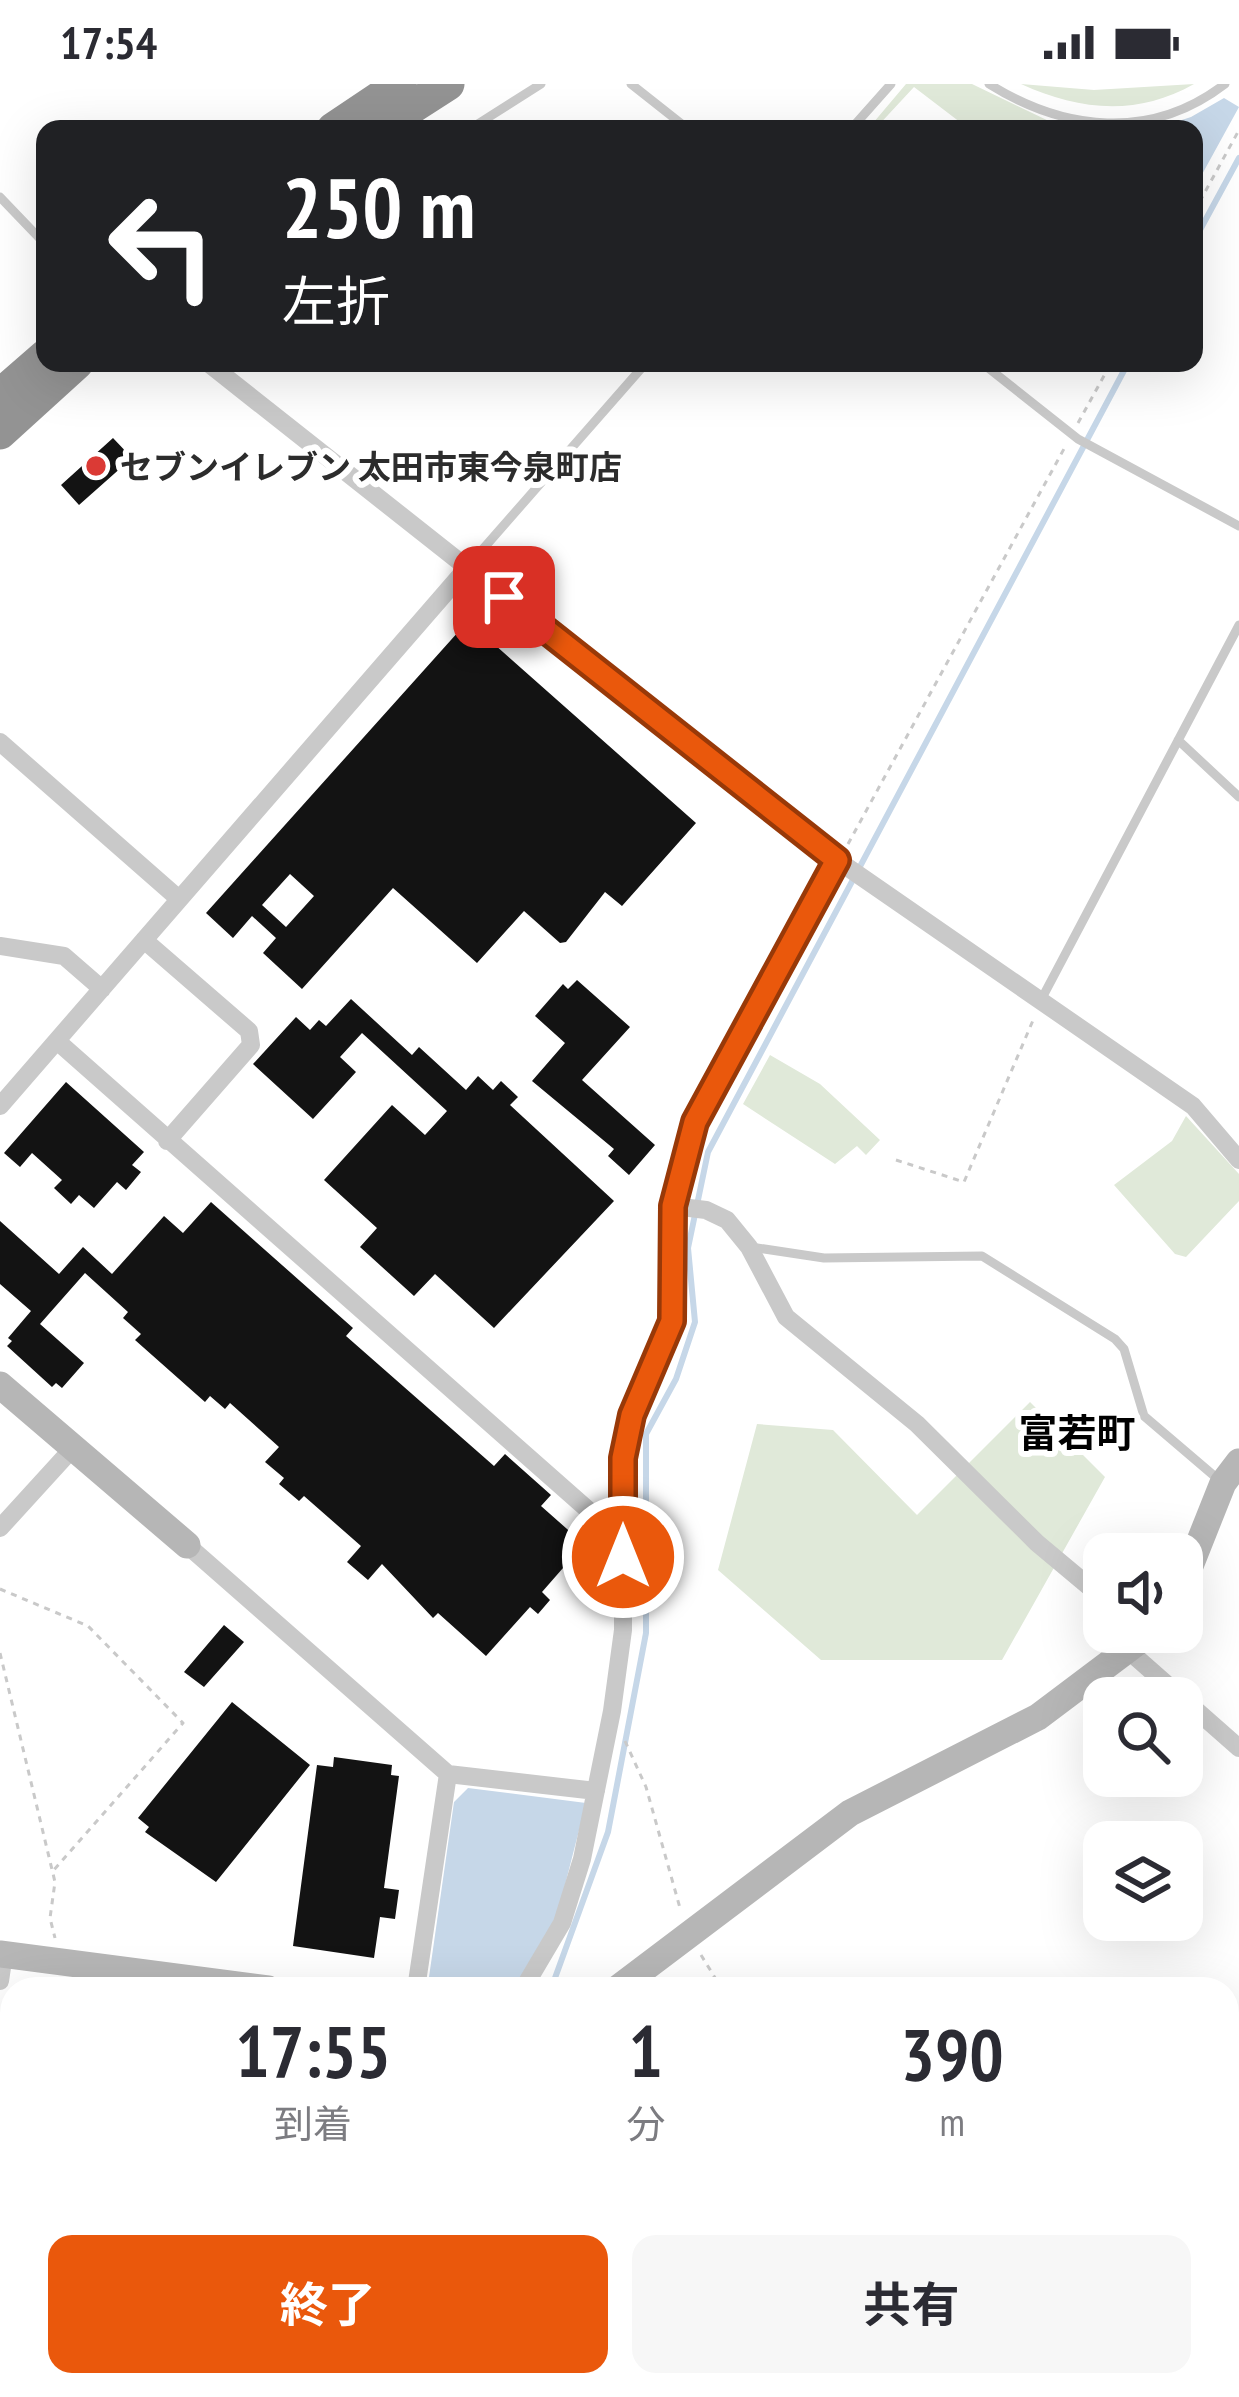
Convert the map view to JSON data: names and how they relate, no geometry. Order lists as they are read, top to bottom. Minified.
{"districts":["富若町"],"places":["セブンイレブン 太田市東今泉町店"],"page":{"status":"17:54","turn":["250 m","左折"],"eta":["17:55","到着","1","分","390","m"],"buttons":["終了","共有"]}}
